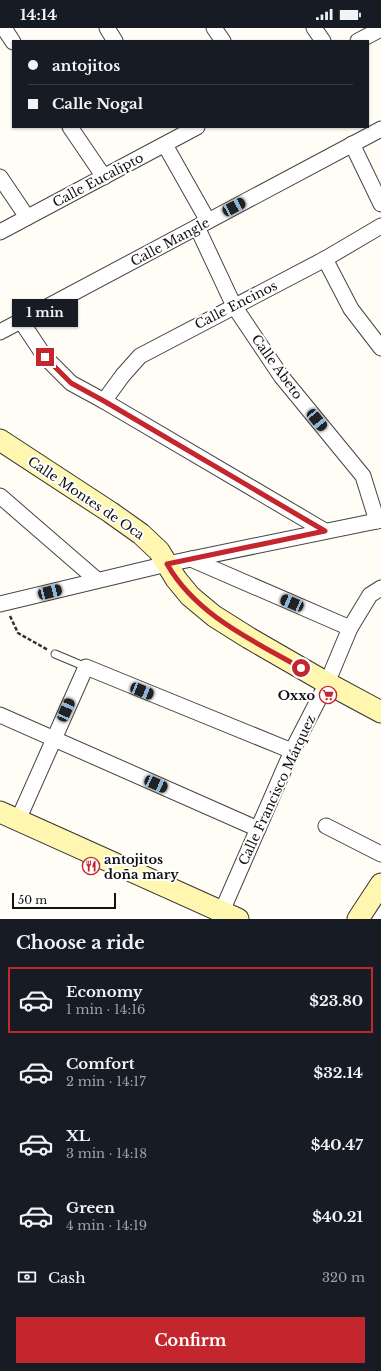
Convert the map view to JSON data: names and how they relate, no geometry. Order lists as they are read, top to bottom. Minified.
{"streets":{"main road":["Calle Montes de Oca"],"street":["Calle Eucalipto","Calle Mangle","Calle Encinos","Calle Abeto","Calle Francisco Márquez"]},"crossings":[["Calle Eucalipto","Calle Abeto"],["Calle Mangle","Calle Abeto"],["Calle Encinos","Calle Abeto"],["Calle Montes de Oca","Calle Francisco Márquez"]],"places":{"supermarket":["Oxxo"],"restaurant":["antojitos doña mary"]},"scale_bar":"50 m","page":{"status":"14:14","banner":["antojitos","Calle Nogal"],"bubble":"1 min","scale":"50 m","heading":"Choose a ride","list":[{"name":"Economy","note":"1 min · 14:16","value":"$23.80"},{"name":"Comfort","note":"2 min · 14:17","value":"$32.14"},{"name":"XL","note":"3 min · 14:18","value":"$40.47"},{"name":"Green","note":"4 min · 14:19","value":"$40.21"}],"pay":["Cash","320 m"],"buttons":"Confirm"}}
